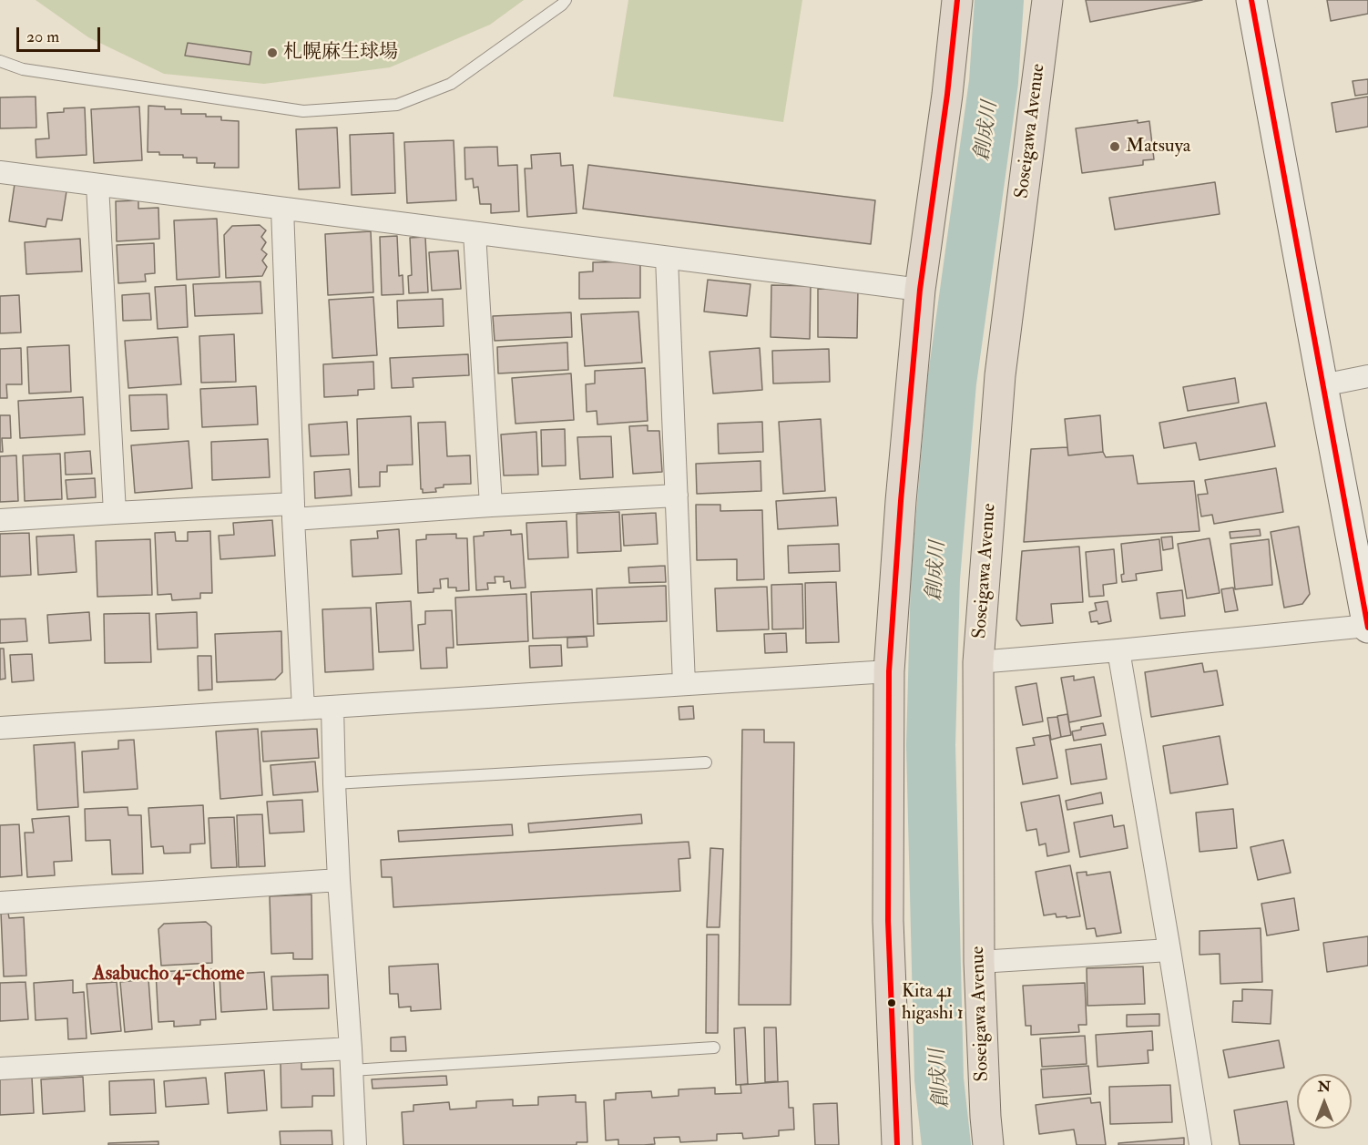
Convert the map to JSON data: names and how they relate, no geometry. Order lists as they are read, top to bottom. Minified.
{"streets":{"highway":["Soseigawa Avenue"]},"districts":["Asabucho 4-chome"],"water":["創成川"],"places":["札幌麻生球場","Matsuya","Kita 41 higashi 1"],"scale_bar":"20 m","north":"top"}
